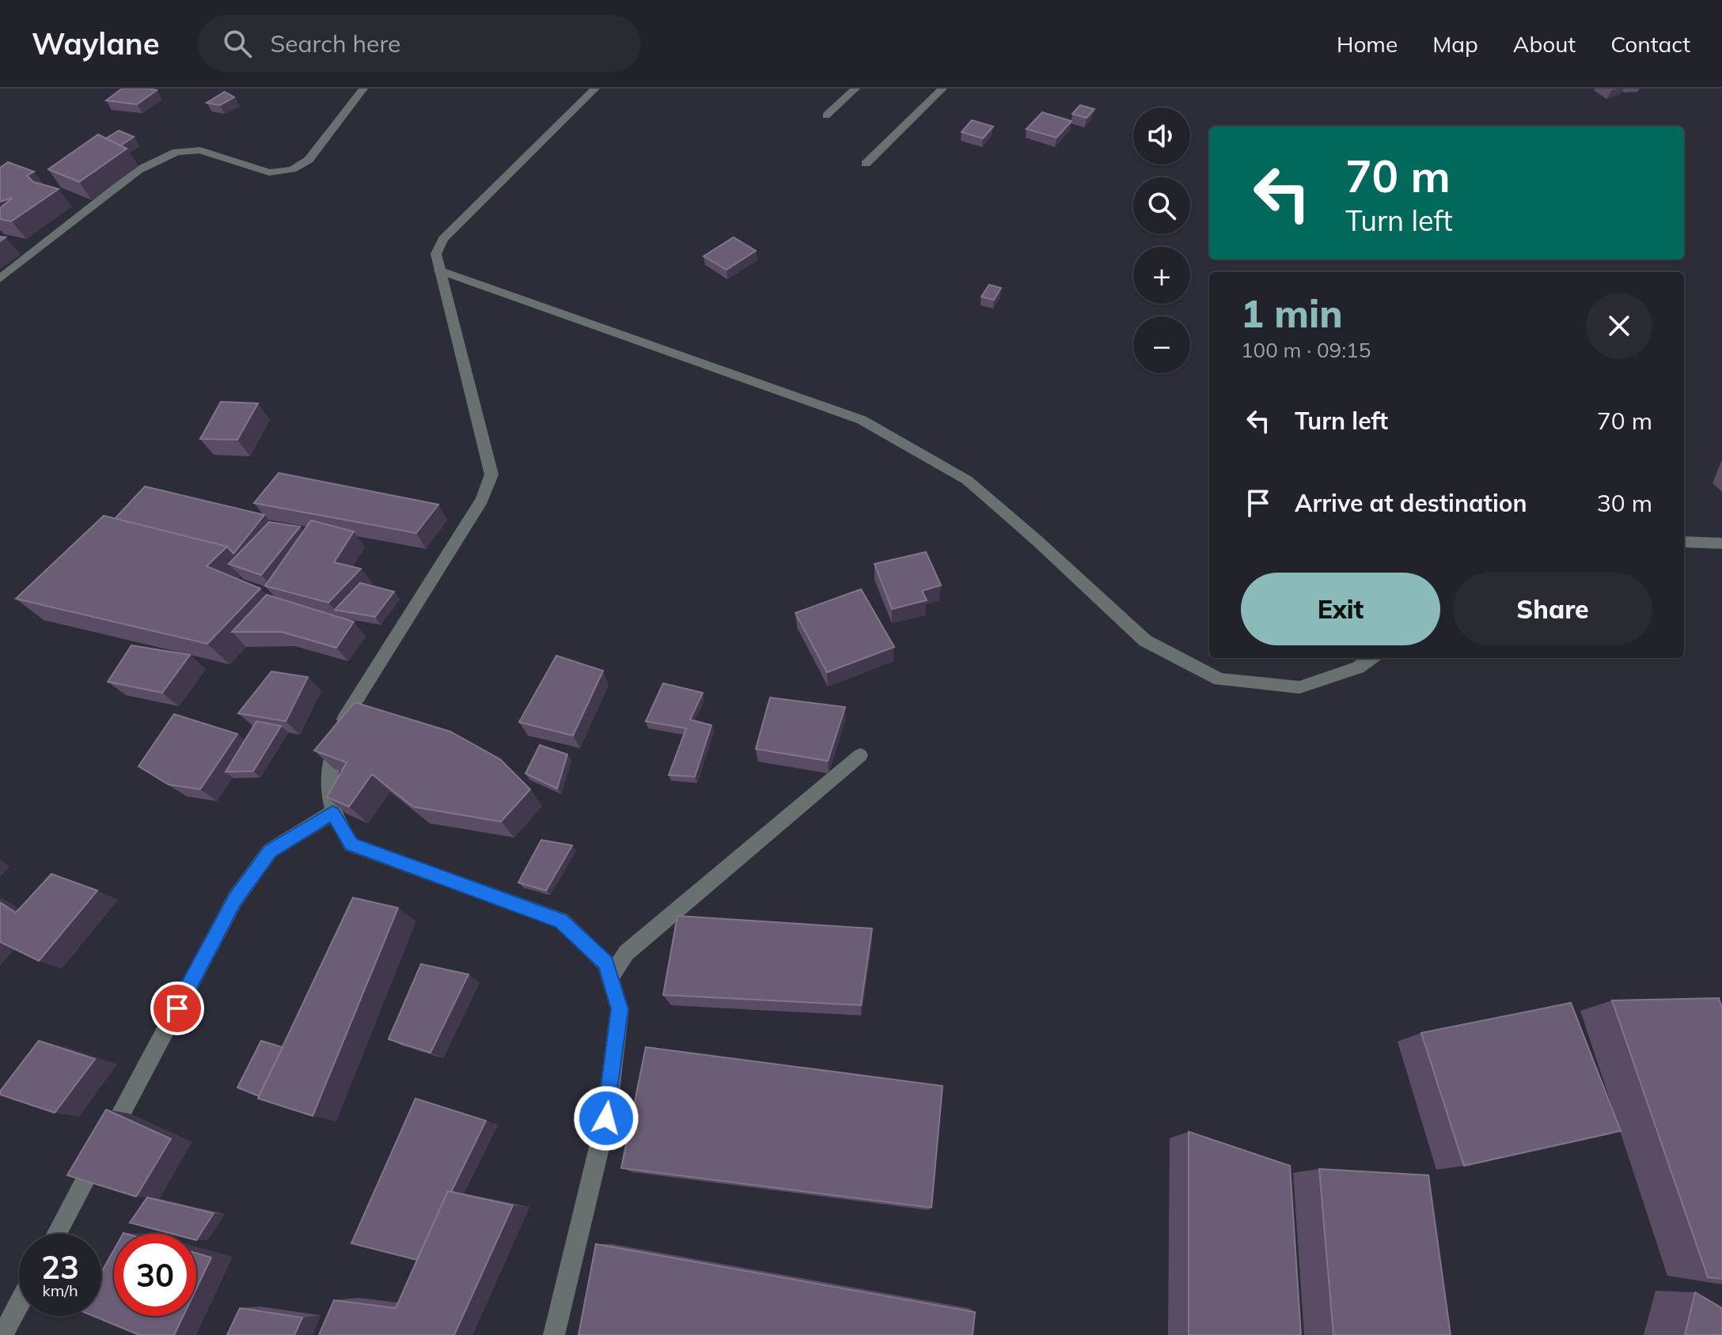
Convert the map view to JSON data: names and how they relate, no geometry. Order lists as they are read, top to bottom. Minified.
{"page":{"header":"Waylane","search":"Search here","nav":["Home","Map","About","Contact"],"map_buttons":["+","−"],"turn":["70 m","Turn left"],"heading":["1 min","100 m · 09:15"],"list":[{"name":"Turn left","value":"70 m"},{"name":"Arrive at destination","value":"30 m"}],"buttons":["Exit","Share"],"speed":"23 km/h","limit":"30"}}
